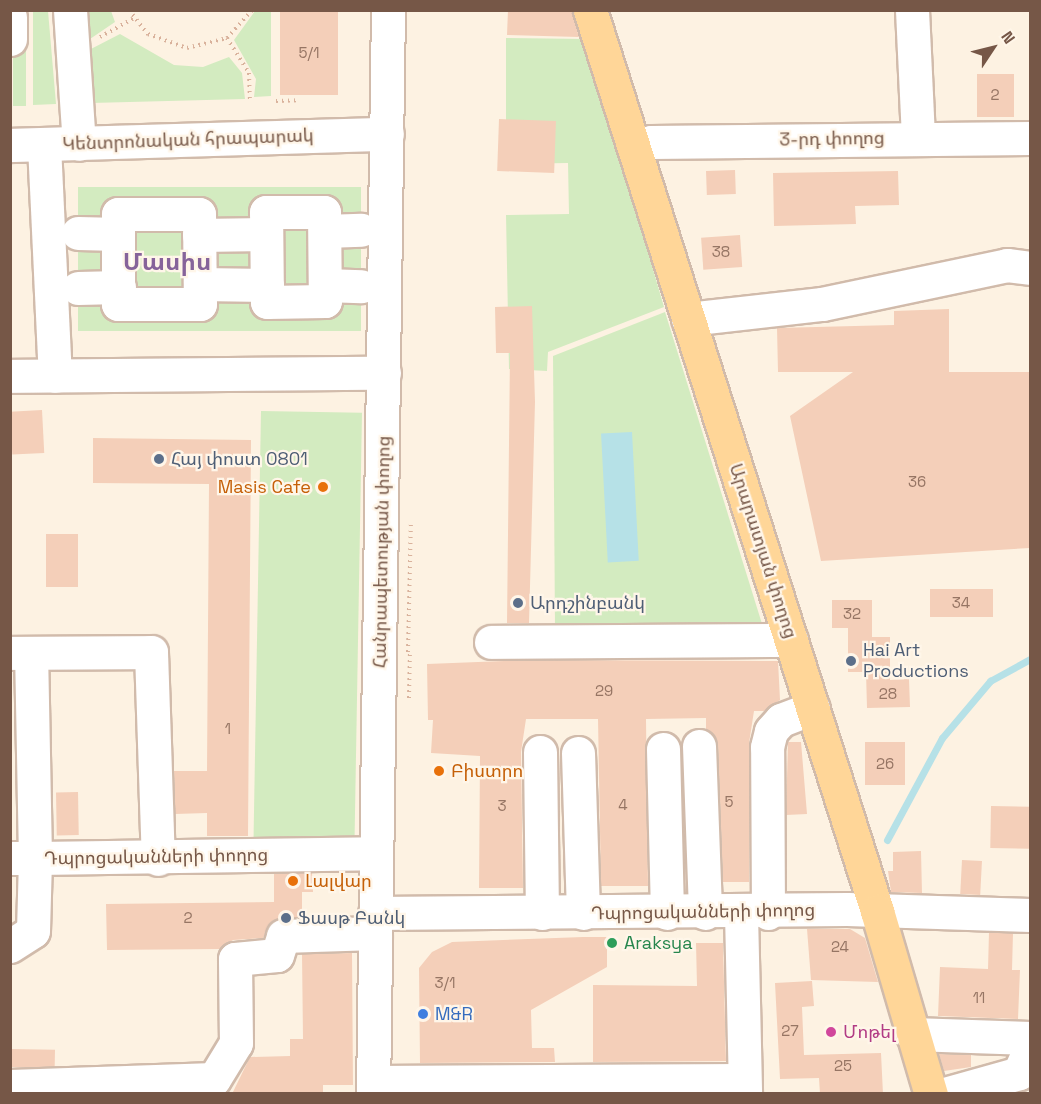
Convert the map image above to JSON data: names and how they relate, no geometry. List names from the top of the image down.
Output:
{
  "streets": {
    "main road": ["Արարատյան փողոց"],
    "street": [
      "3-րդ փողոց",
      "Կենտրոնական հրապարակ",
      "Հանրապետության փողոց",
      "Դպրոցականների փողոց"
    ]
  },
  "crossings": [
    ["3-րդ փողոց", "Արարատյան փողոց"],
    ["Կենտրոնական հրապարակ", "Հանրապետության փողոց"],
    ["Արարատյան փողոց", "Դպրոցականների փողոց"],
    ["Հանրապետության փողոց", "Դպրոցականների փողոց"]
  ],
  "districts": ["Մասիս"],
  "places": [
    "Հայ փոստ 0801",
    "Masis Cafe",
    "Արդշինբանկ",
    "Hai Art Productions",
    "Բիստրո",
    "Լալվար",
    "Ֆասթ Բանկ",
    "Araksya",
    "M&R",
    "Մոթել"
  ],
  "house_numbers": [
    "5/1",
    "2",
    "38",
    "36",
    "34",
    "32",
    "29",
    "28",
    "1",
    "26",
    "5",
    "4",
    "3",
    "2",
    "24",
    "3/1",
    "11",
    "27",
    "25"
  ],
  "north": "top right"
}
